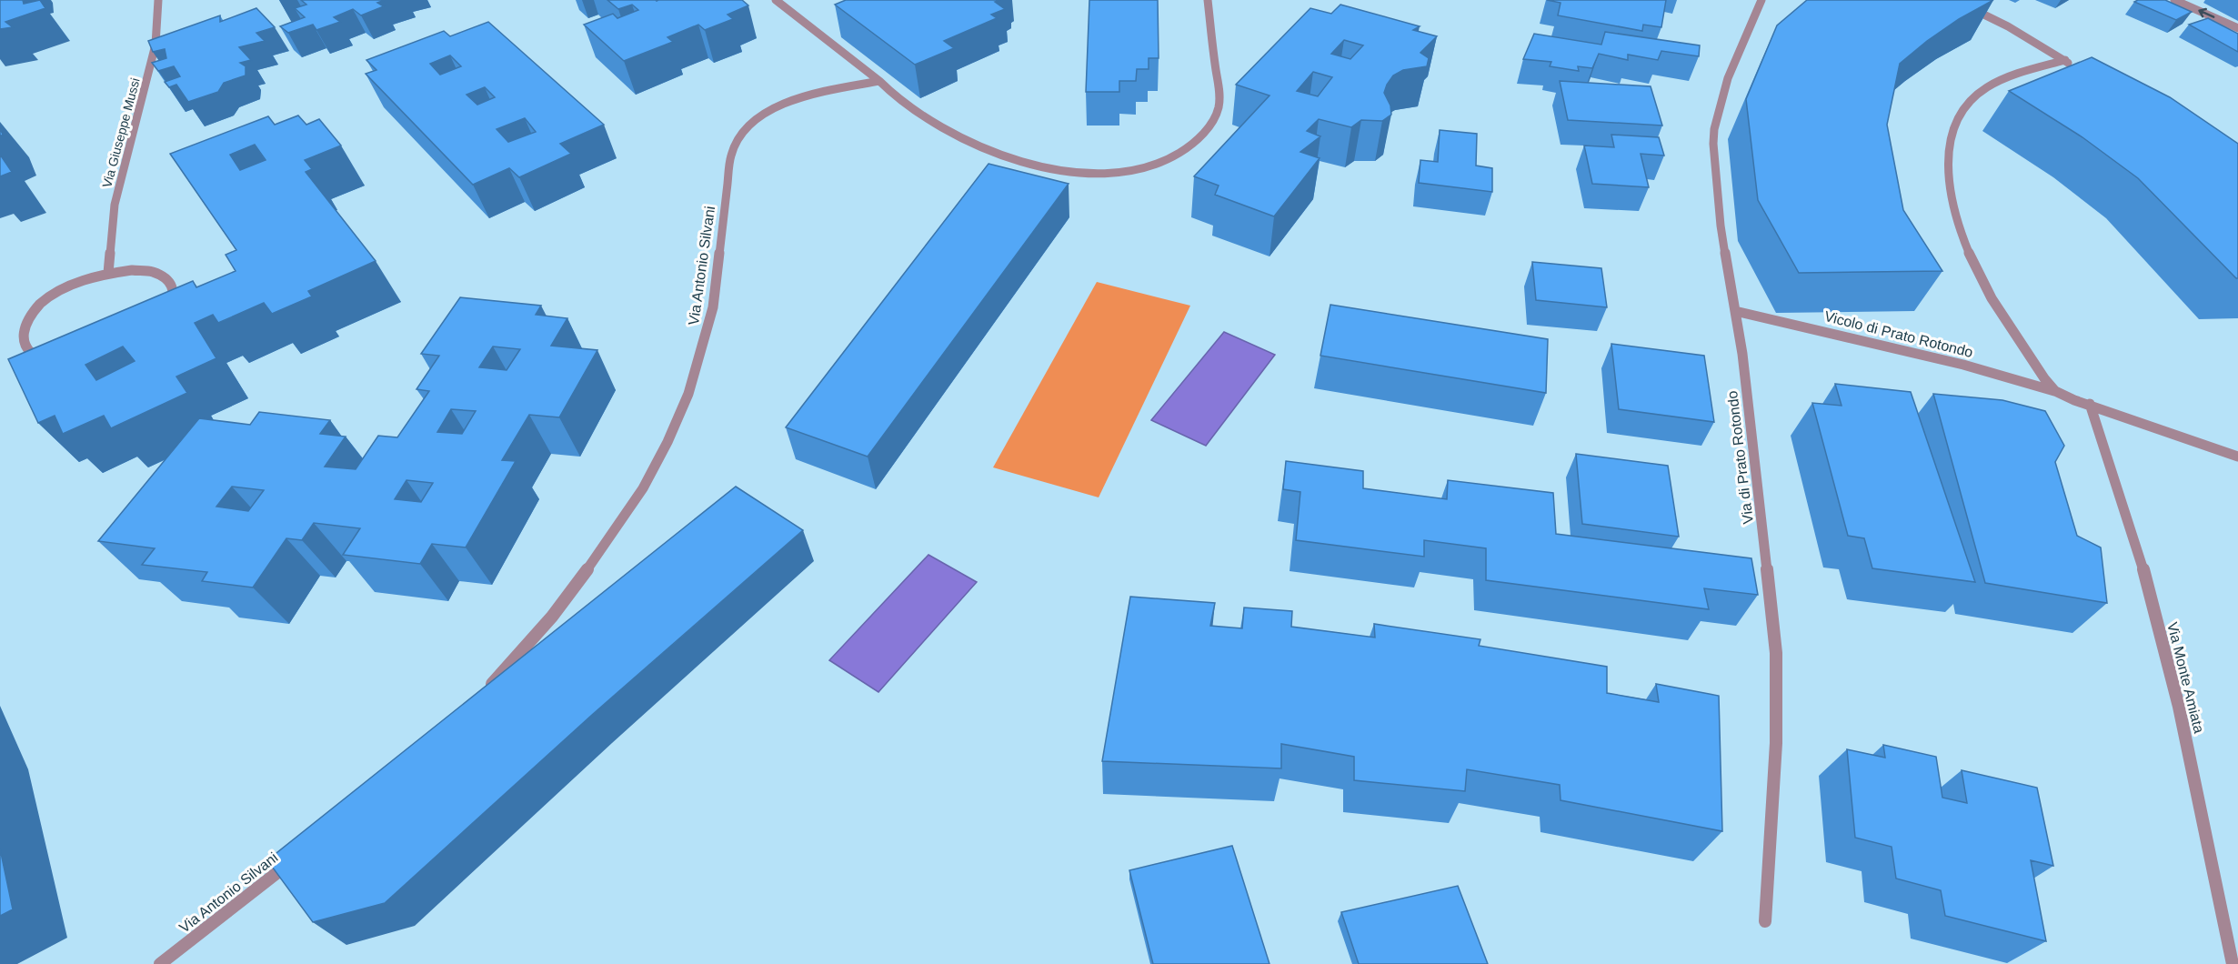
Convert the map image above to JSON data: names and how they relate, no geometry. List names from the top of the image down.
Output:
{
  "streets": {
    "street": [
      "Via Giuseppe Mussi",
      "Via Antonio Silvani",
      "Vicolo di Prato Rotondo",
      "Via di Prato Rotondo",
      "Via Monte Amiata"
    ]
  },
  "crossings": [
    ["Vicolo di Prato Rotondo", "Via di Prato Rotondo"]
  ]
}
